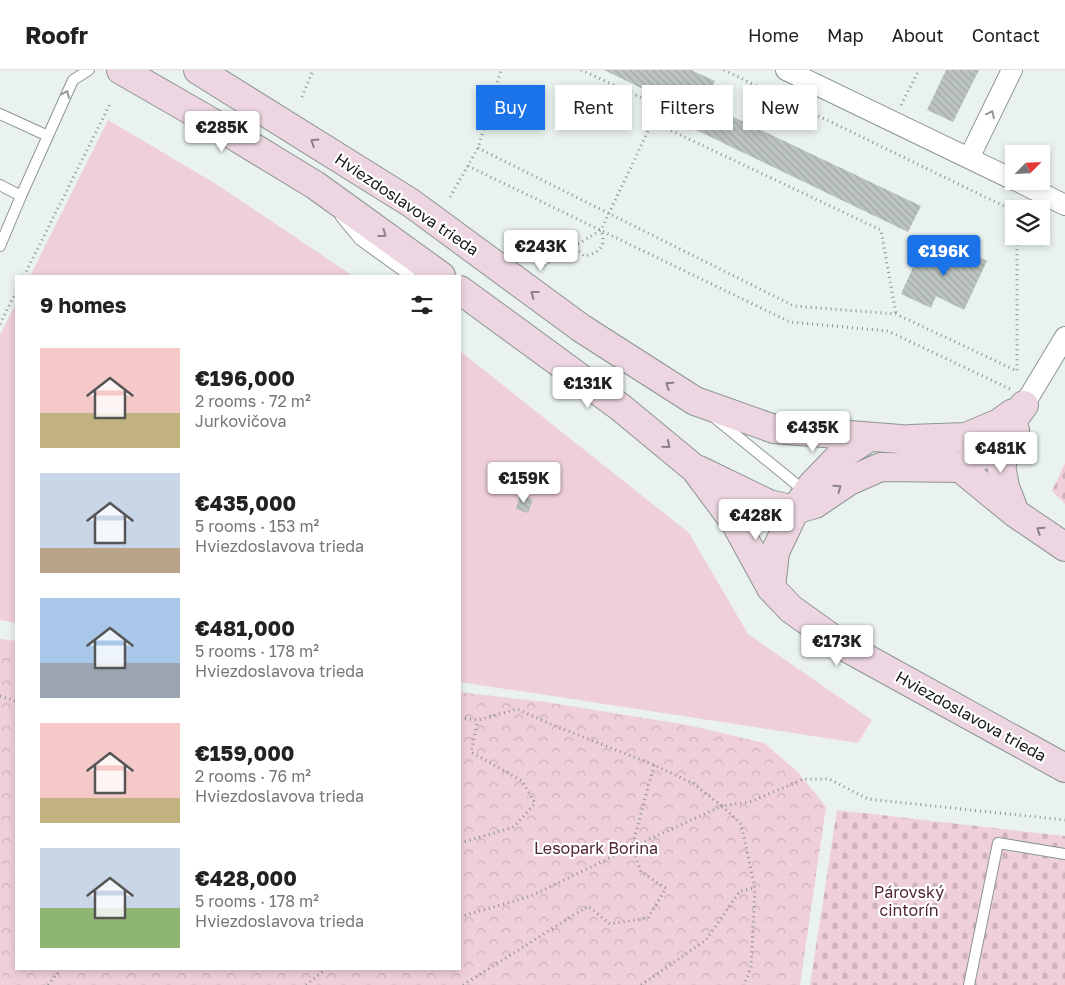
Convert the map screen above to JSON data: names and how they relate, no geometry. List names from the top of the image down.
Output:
{
  "streets": {
    "street": ["Hviezdoslavova trieda"]
  },
  "parks": ["Lesopark Borina", "Párovský cintorín"],
  "north": "top right",
  "page": {
    "header": "Roofr",
    "nav": [
      "Home",
      "Map",
      "About",
      "Contact"
    ],
    "chip": [
      "Buy",
      "Rent",
      "Filters",
      "New"
    ],
    "price": [
      "€285K",
      "€243K",
      "€196K",
      "€131K",
      "€435K",
      "€481K",
      "€159K",
      "€428K",
      "€173K"
    ],
    "heading": "9 homes",
    "list": [
      {
        "name": "€196,000",
        "note": "2 rooms · 72 m² · Jurkovičova"
      },
      {
        "name": "€435,000",
        "note": "5 rooms · 153 m² · Hviezdoslavova trieda"
      },
      {
        "name": "€481,000",
        "note": "5 rooms · 178 m² · Hviezdoslavova trieda"
      },
      {
        "name": "€159,000",
        "note": "2 rooms · 76 m² · Hviezdoslavova trieda"
      },
      {
        "name": "€428,000",
        "note": "5 rooms · 178 m² · Hviezdoslavova trieda"
      }
    ]
  }
}
